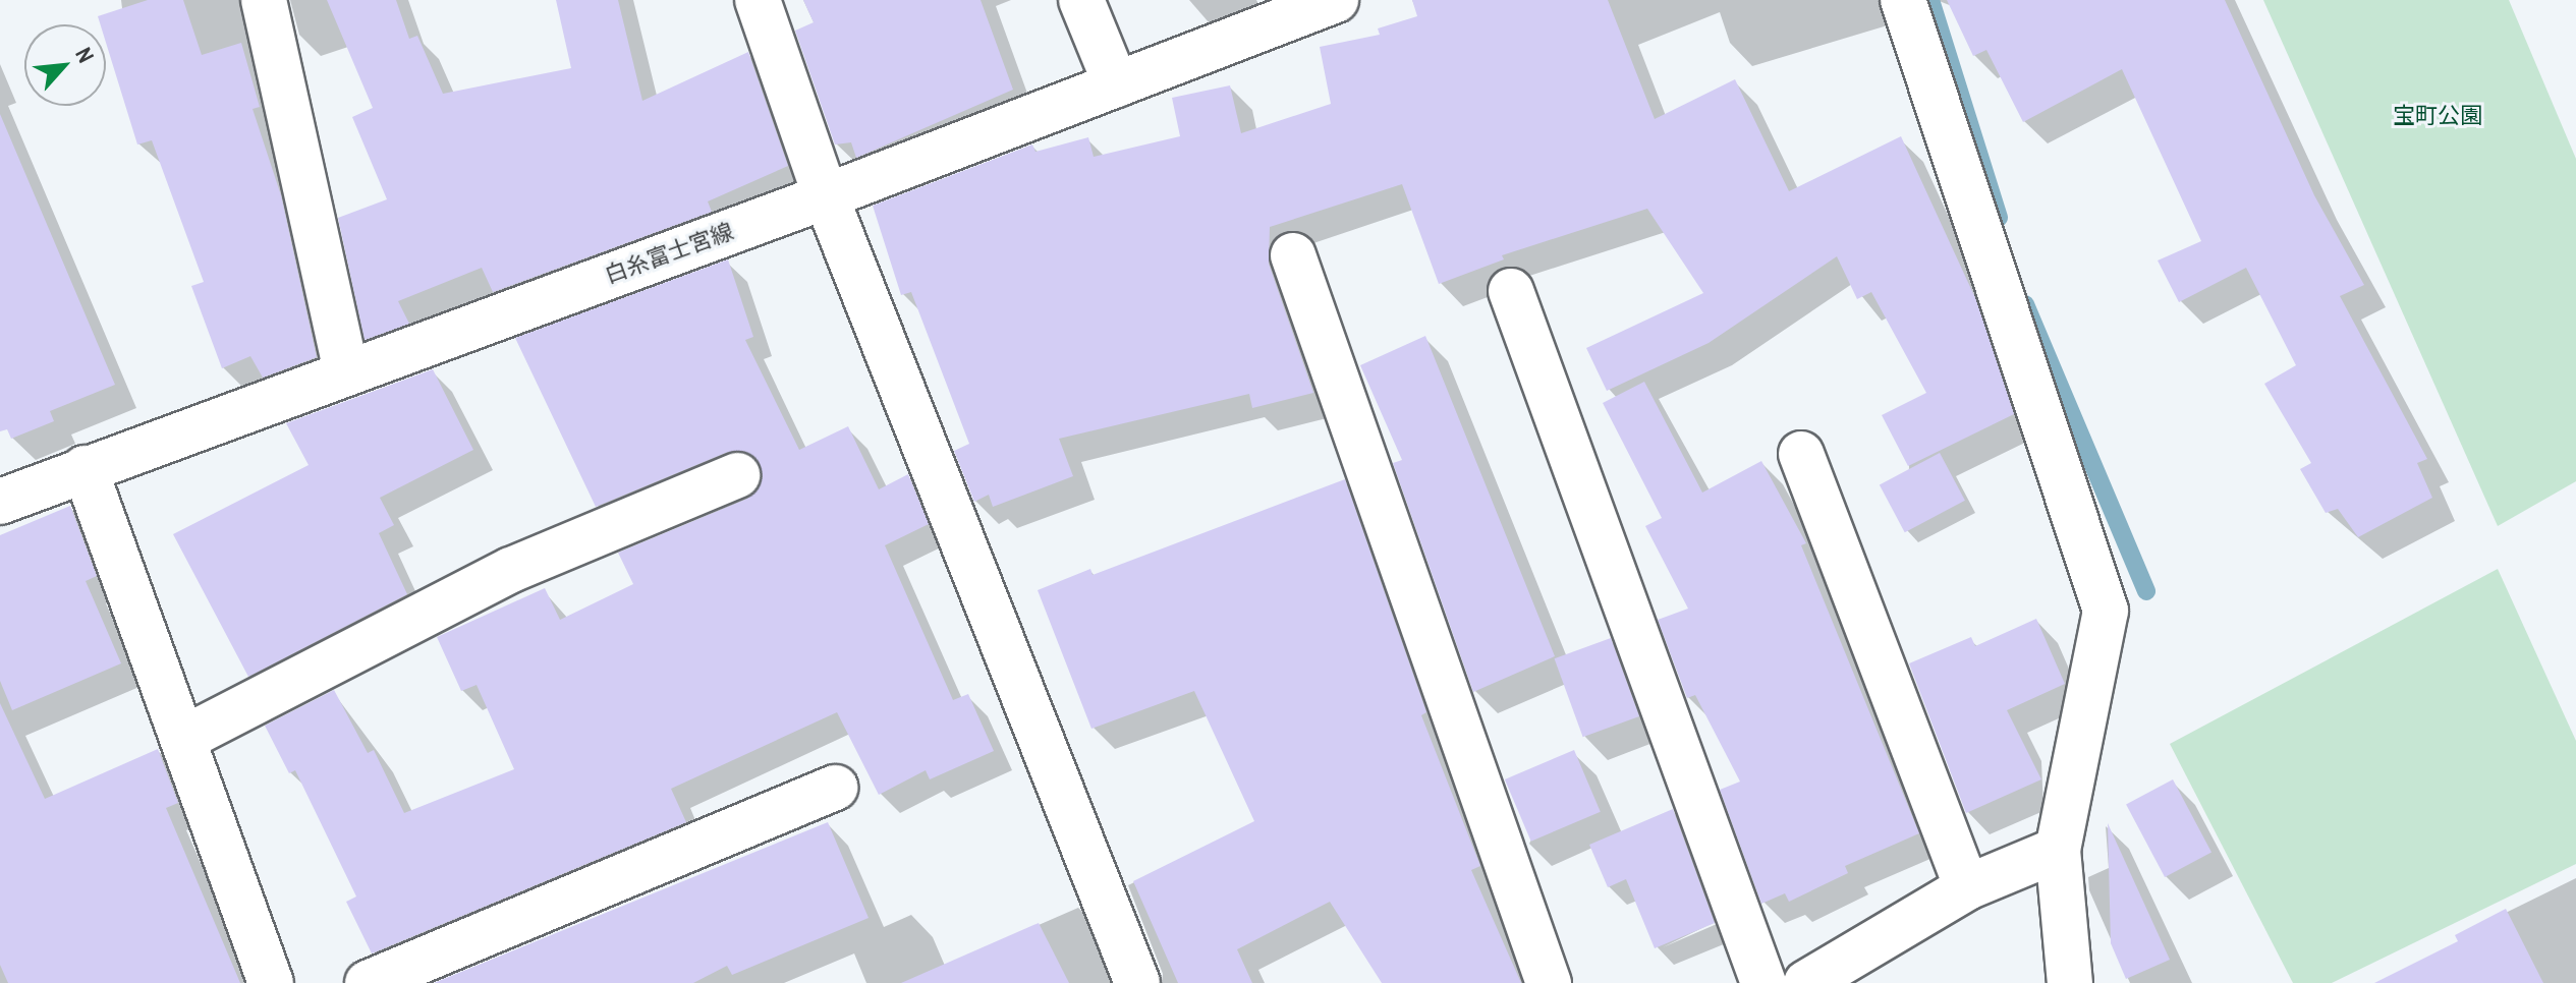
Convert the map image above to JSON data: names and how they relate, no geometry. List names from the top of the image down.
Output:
{
  "streets": {
    "street": ["白糸富士宮線"]
  },
  "parks": ["宝町公園"],
  "north": "top right"
}
